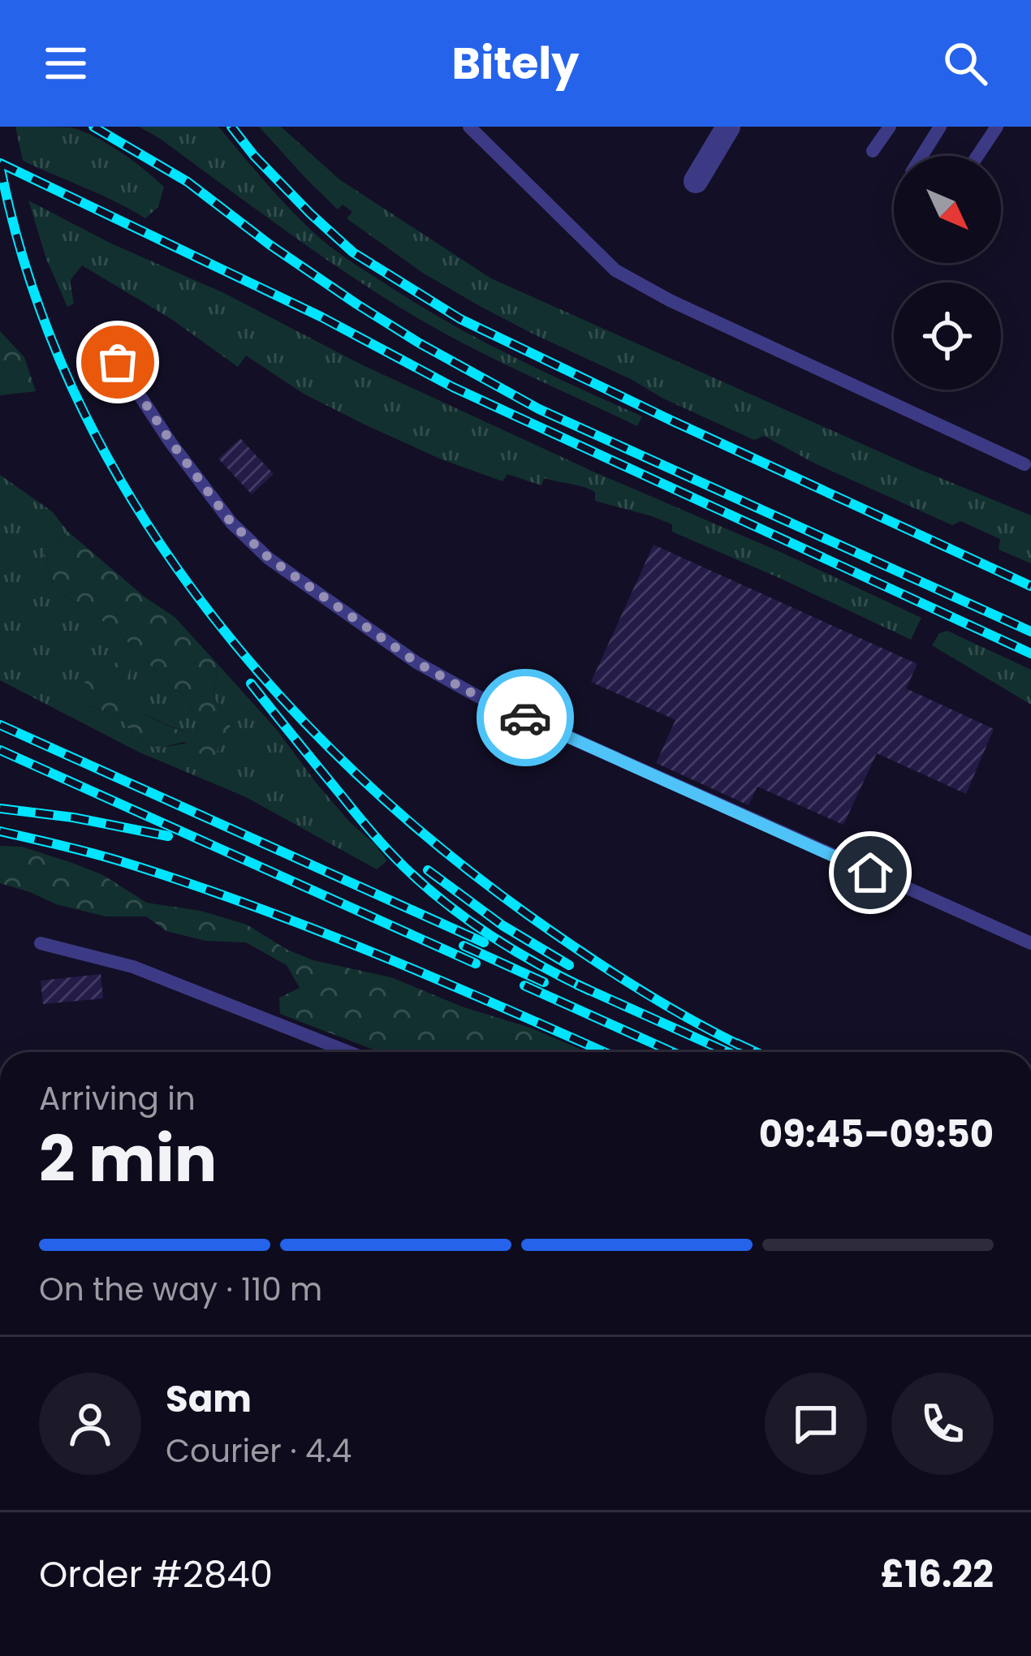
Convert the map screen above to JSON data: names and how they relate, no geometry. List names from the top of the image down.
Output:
{
  "north": "bottom right",
  "page": {
    "header": "Bitely",
    "heading": ["2 min", "Arriving in", "09:45–09:50"],
    "panel": [
      "Sam",
      "Courier · 4.4",
      "Order #2840",
      "£16.22"
    ],
    "bar": "On the way · 110 m"
  }
}
